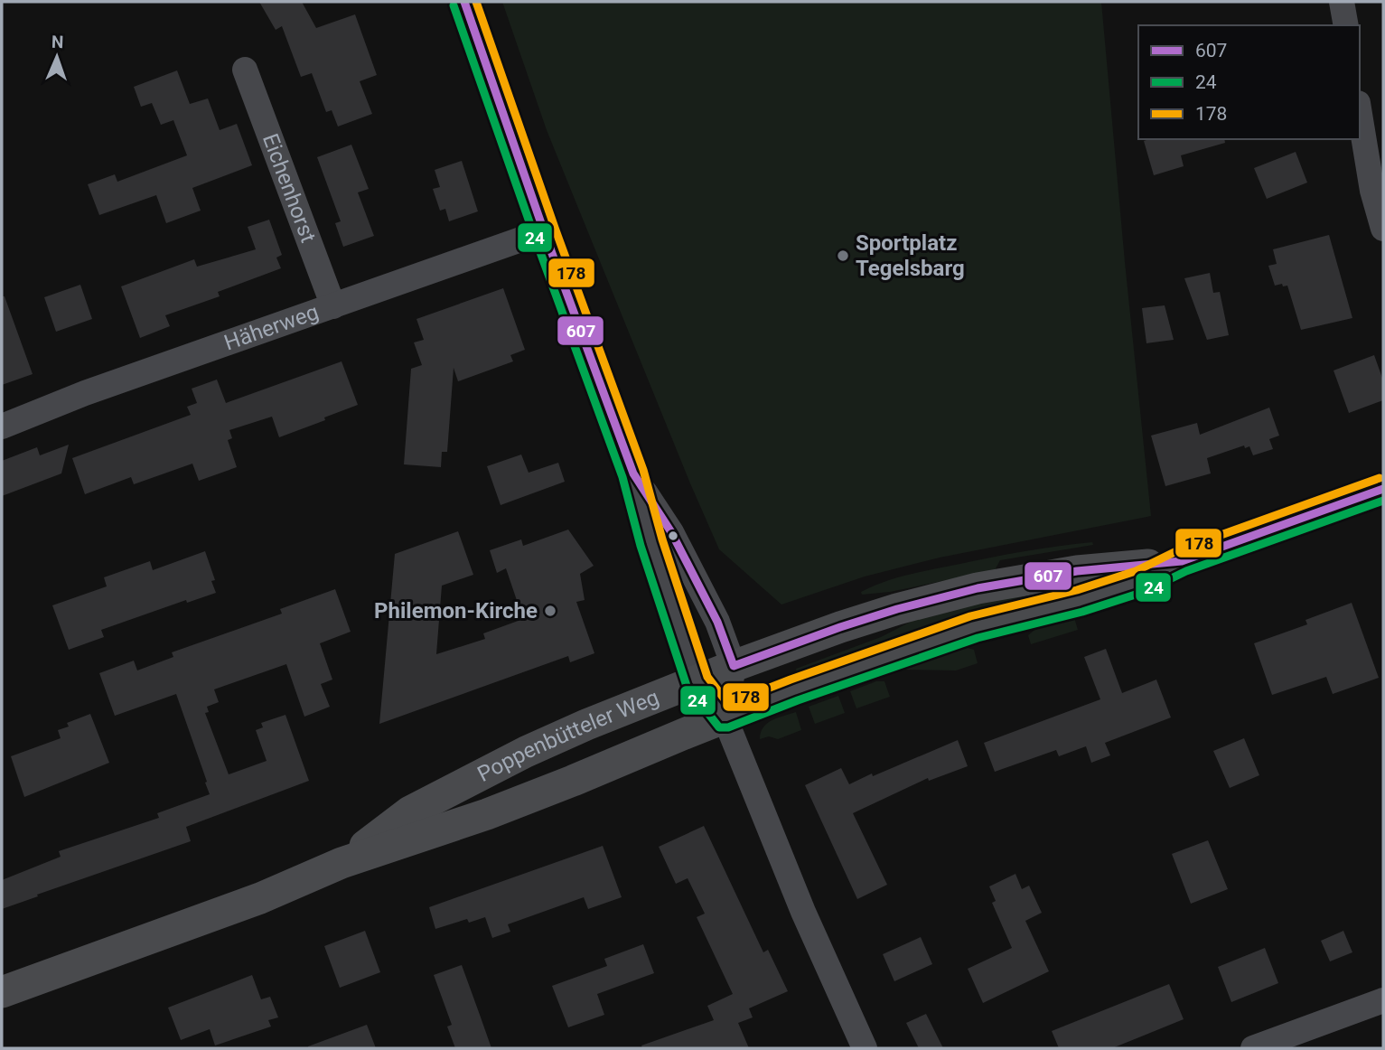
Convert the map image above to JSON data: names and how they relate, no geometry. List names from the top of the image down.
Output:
{
  "streets": {
    "main road": ["Poppenbütteler Weg"],
    "street": ["Eichenhorst", "Häherweg"]
  },
  "crossings": [
    ["Eichenhorst", "Häherweg"]
  ],
  "places": ["Sportplatz Tegelsbarg", "Philemon-Kirche"],
  "lines": ["transit line 607", "transit line 178", "transit line 24"],
  "legend": ["607", "24", "178"],
  "north": "top"
}
